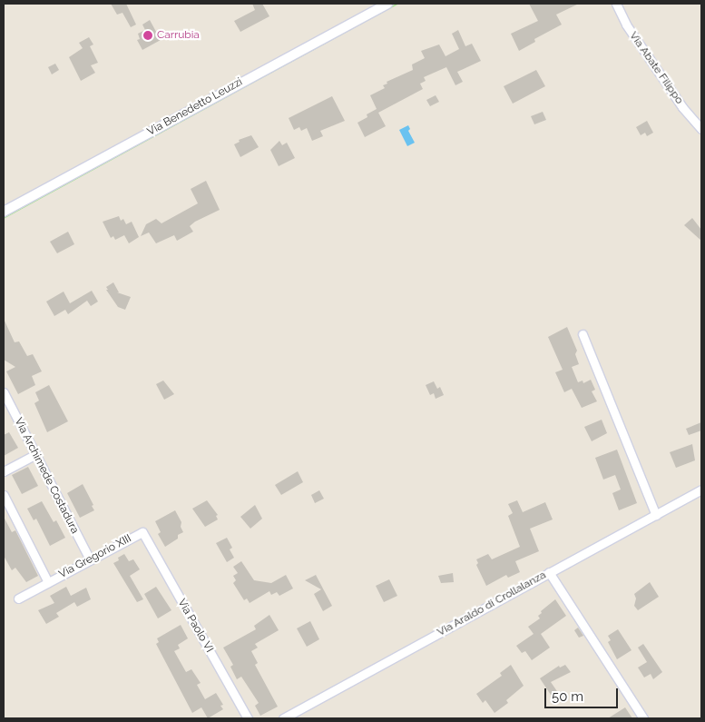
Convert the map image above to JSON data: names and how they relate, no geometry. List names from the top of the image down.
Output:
{
  "streets": {
    "street": [
      "Via Abate Filippo",
      "Via Benedetto Leuzzi",
      "Via Archimede Costadura",
      "Via Gregorio XIII",
      "Via Araldo di Crollalanza",
      "Via Paolo VI"
    ]
  },
  "crossings": [
    ["Via Archimede Costadura", "Via Gregorio XIII"],
    ["Via Gregorio XIII", "Via Paolo VI"]
  ],
  "places": ["Carrubia"],
  "scale_bar": "50 m"
}
